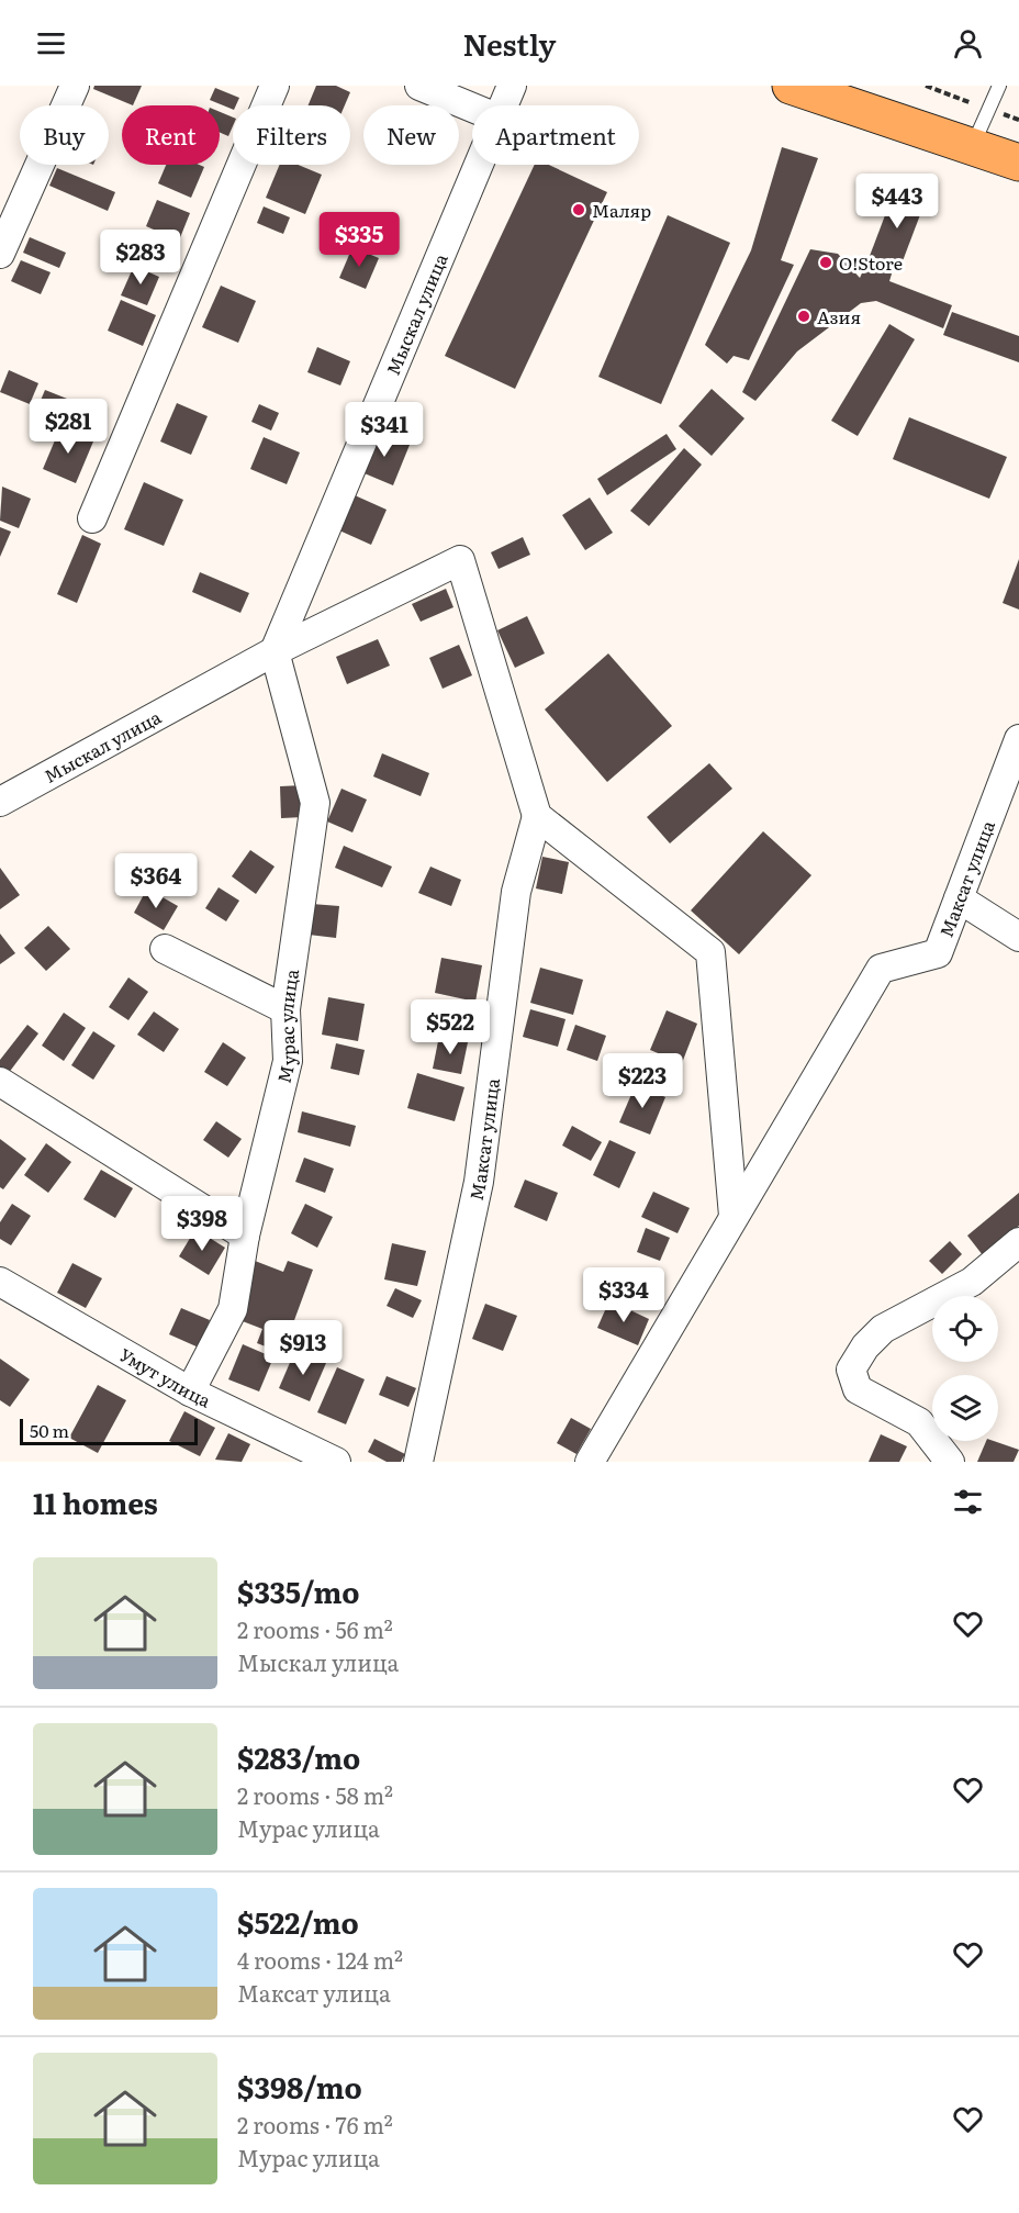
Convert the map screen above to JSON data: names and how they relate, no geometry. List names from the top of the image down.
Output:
{
  "streets": {
    "street": [
      "Мыскал улица",
      "Максат улица",
      "Мурас улица",
      "Умут улица"
    ]
  },
  "crossings": [
    ["Мыскал улица", "Максат улица"],
    ["Мыскал улица", "Мурас улица"],
    ["Мурас улица", "Умут улица"]
  ],
  "places": ["Маляр", "O!Store", "Азия"],
  "scale_bar": "50 m",
  "page": {
    "header": "Nestly",
    "chip": [
      "Buy",
      "Rent",
      "Filters",
      "New",
      "Apartment"
    ],
    "price": [
      "$443",
      "$335",
      "$283",
      "$281",
      "$341",
      "$364",
      "$522",
      "$223",
      "$398",
      "$334",
      "$913"
    ],
    "scale": "50 m",
    "heading": "11 homes",
    "list": [
      {
        "name": "$335/mo",
        "note": "2 rooms · 56 m² · Мыскал улица"
      },
      {
        "name": "$283/mo",
        "note": "2 rooms · 58 m² · Мурас улица"
      },
      {
        "name": "$522/mo",
        "note": "4 rooms · 124 m² · Максат улица"
      },
      {
        "name": "$398/mo",
        "note": "2 rooms · 76 m² · Мурас улица"
      }
    ]
  }
}
